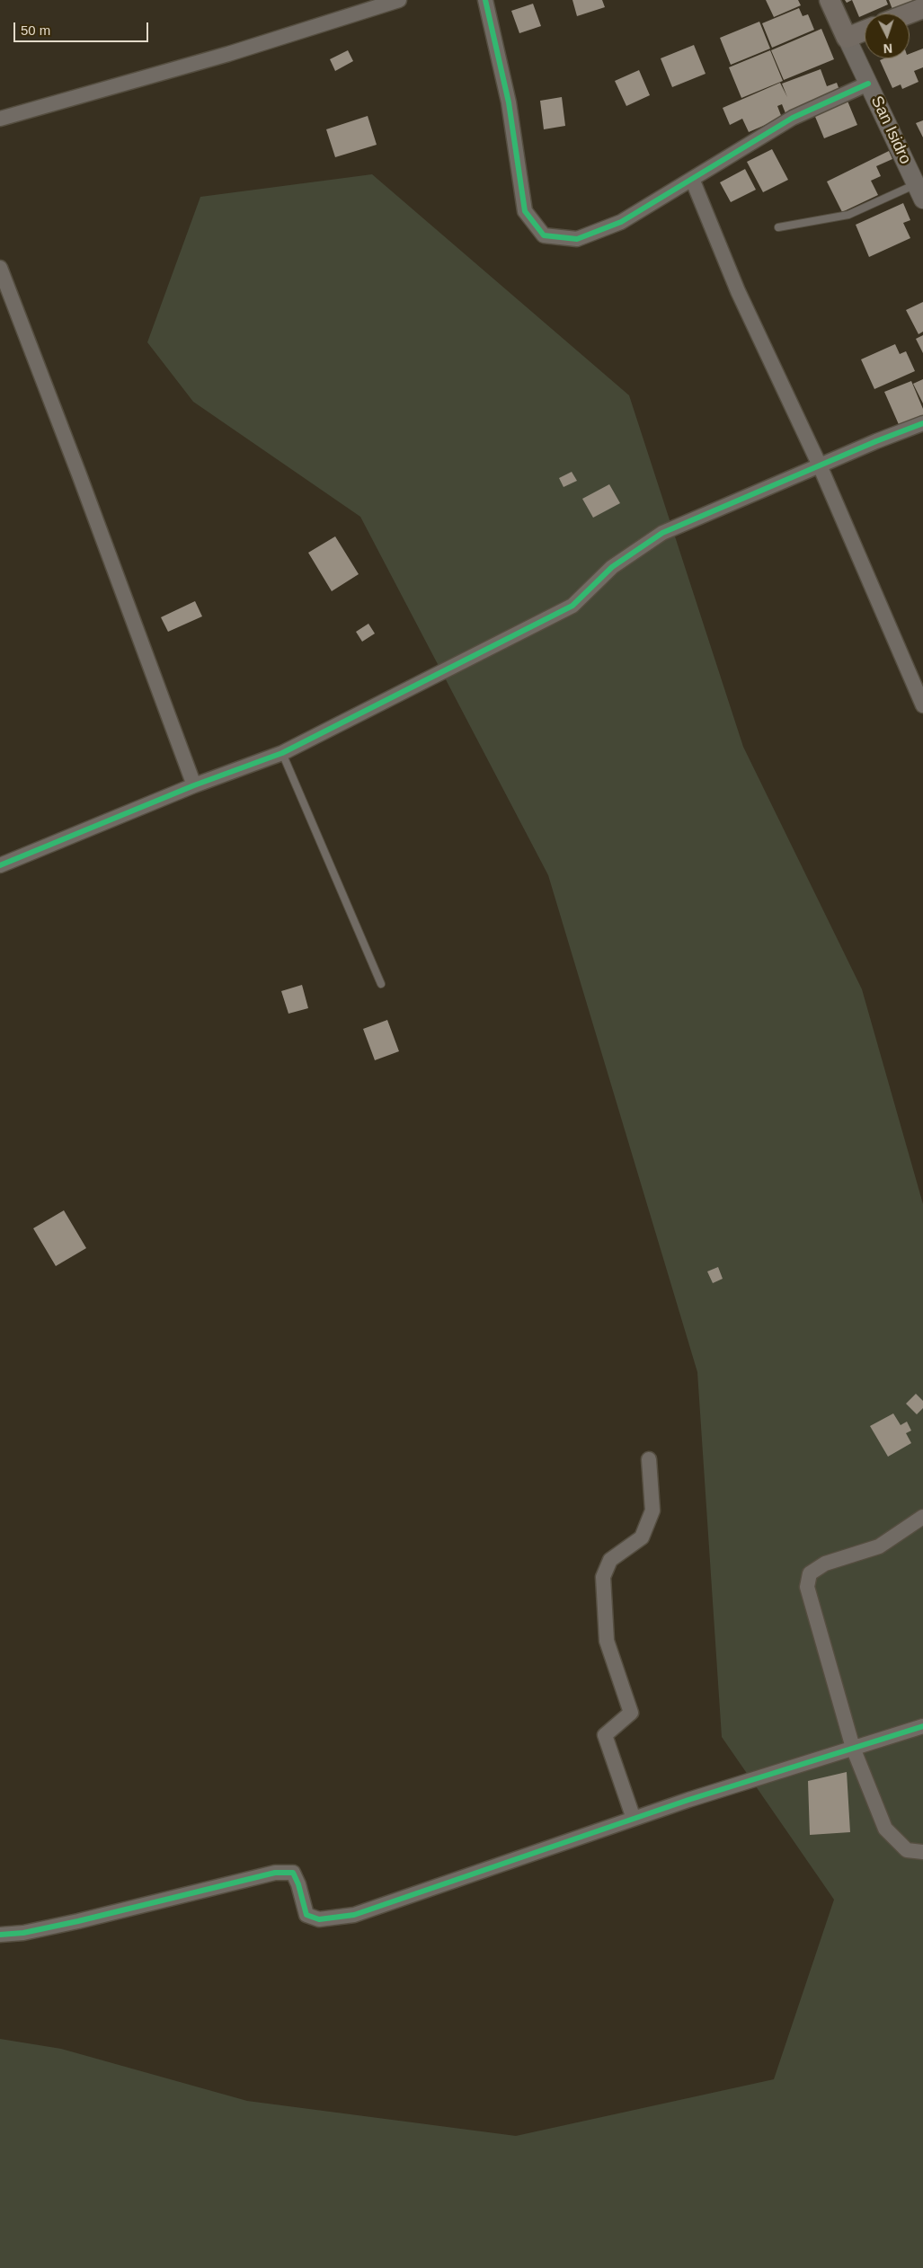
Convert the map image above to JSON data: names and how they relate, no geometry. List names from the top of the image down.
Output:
{
  "streets": {
    "street": ["San Isidro"]
  },
  "scale_bar": "50 m",
  "north": "bottom"
}
